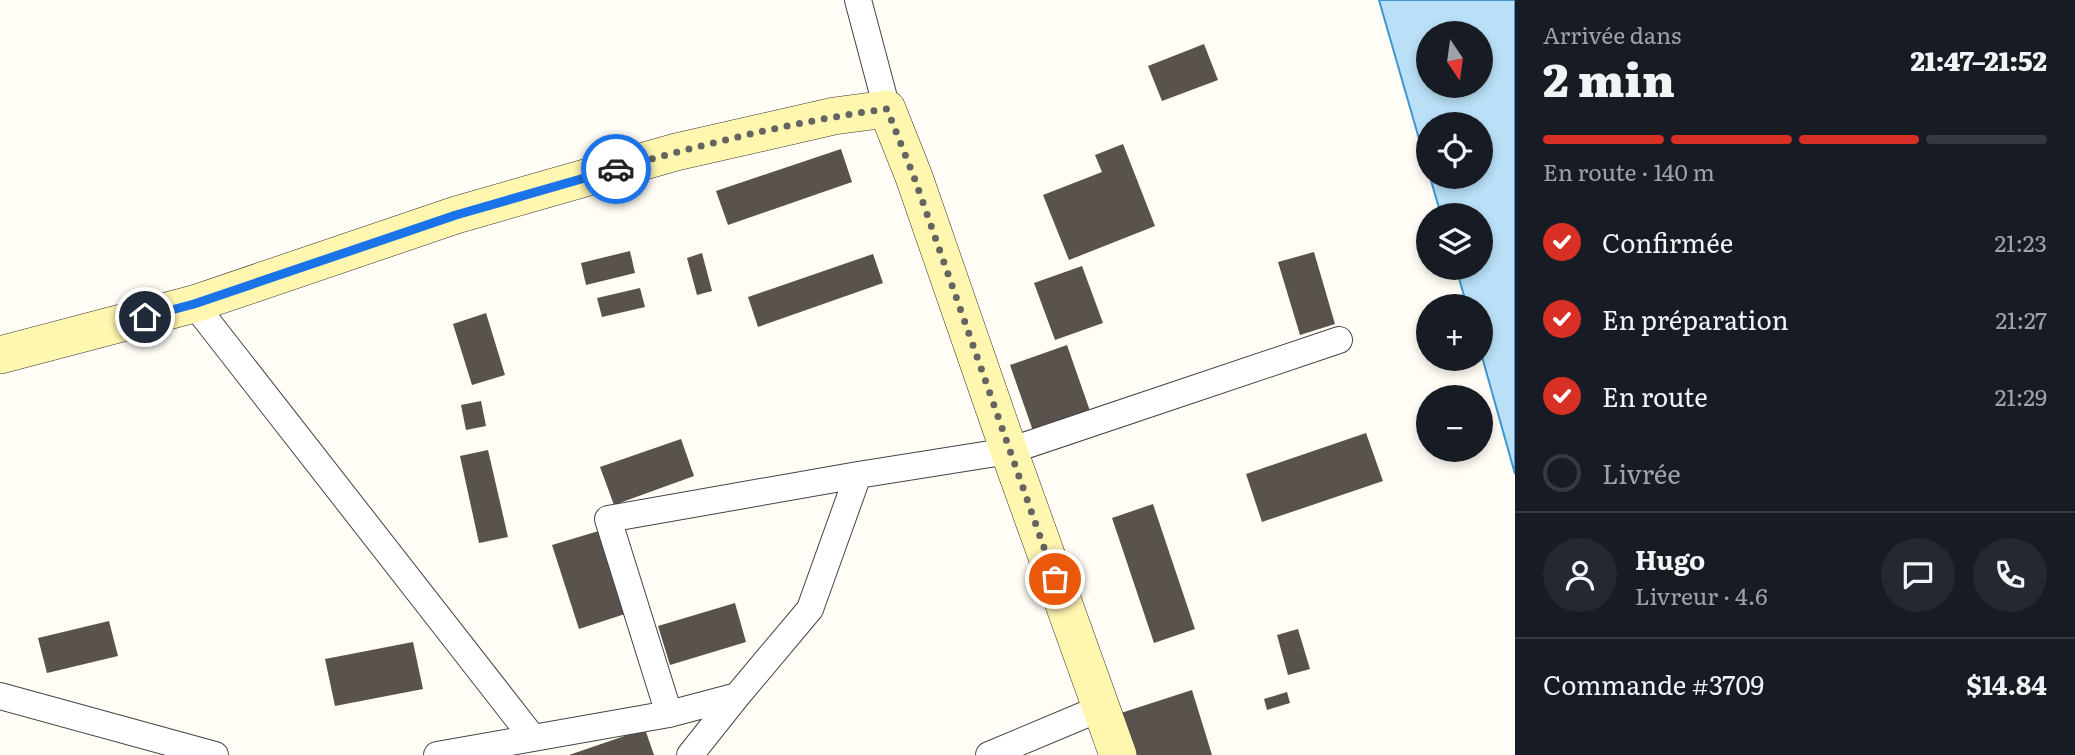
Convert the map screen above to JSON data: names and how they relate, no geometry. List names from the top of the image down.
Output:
{
  "north": "bottom",
  "page": {
    "heading": ["2 min", "Arrivée dans", "21:47–21:52"],
    "panel": [
      "Hugo",
      "Livreur · 4.6",
      "Commande #3709",
      "$14.84"
    ],
    "map_buttons": ["+", "−"],
    "bar": "En route · 140 m",
    "list": [
      ["Confirmée", "21:23"],
      ["En préparation", "21:27"],
      ["En route", "21:29"],
      "Livrée"
    ]
  }
}
